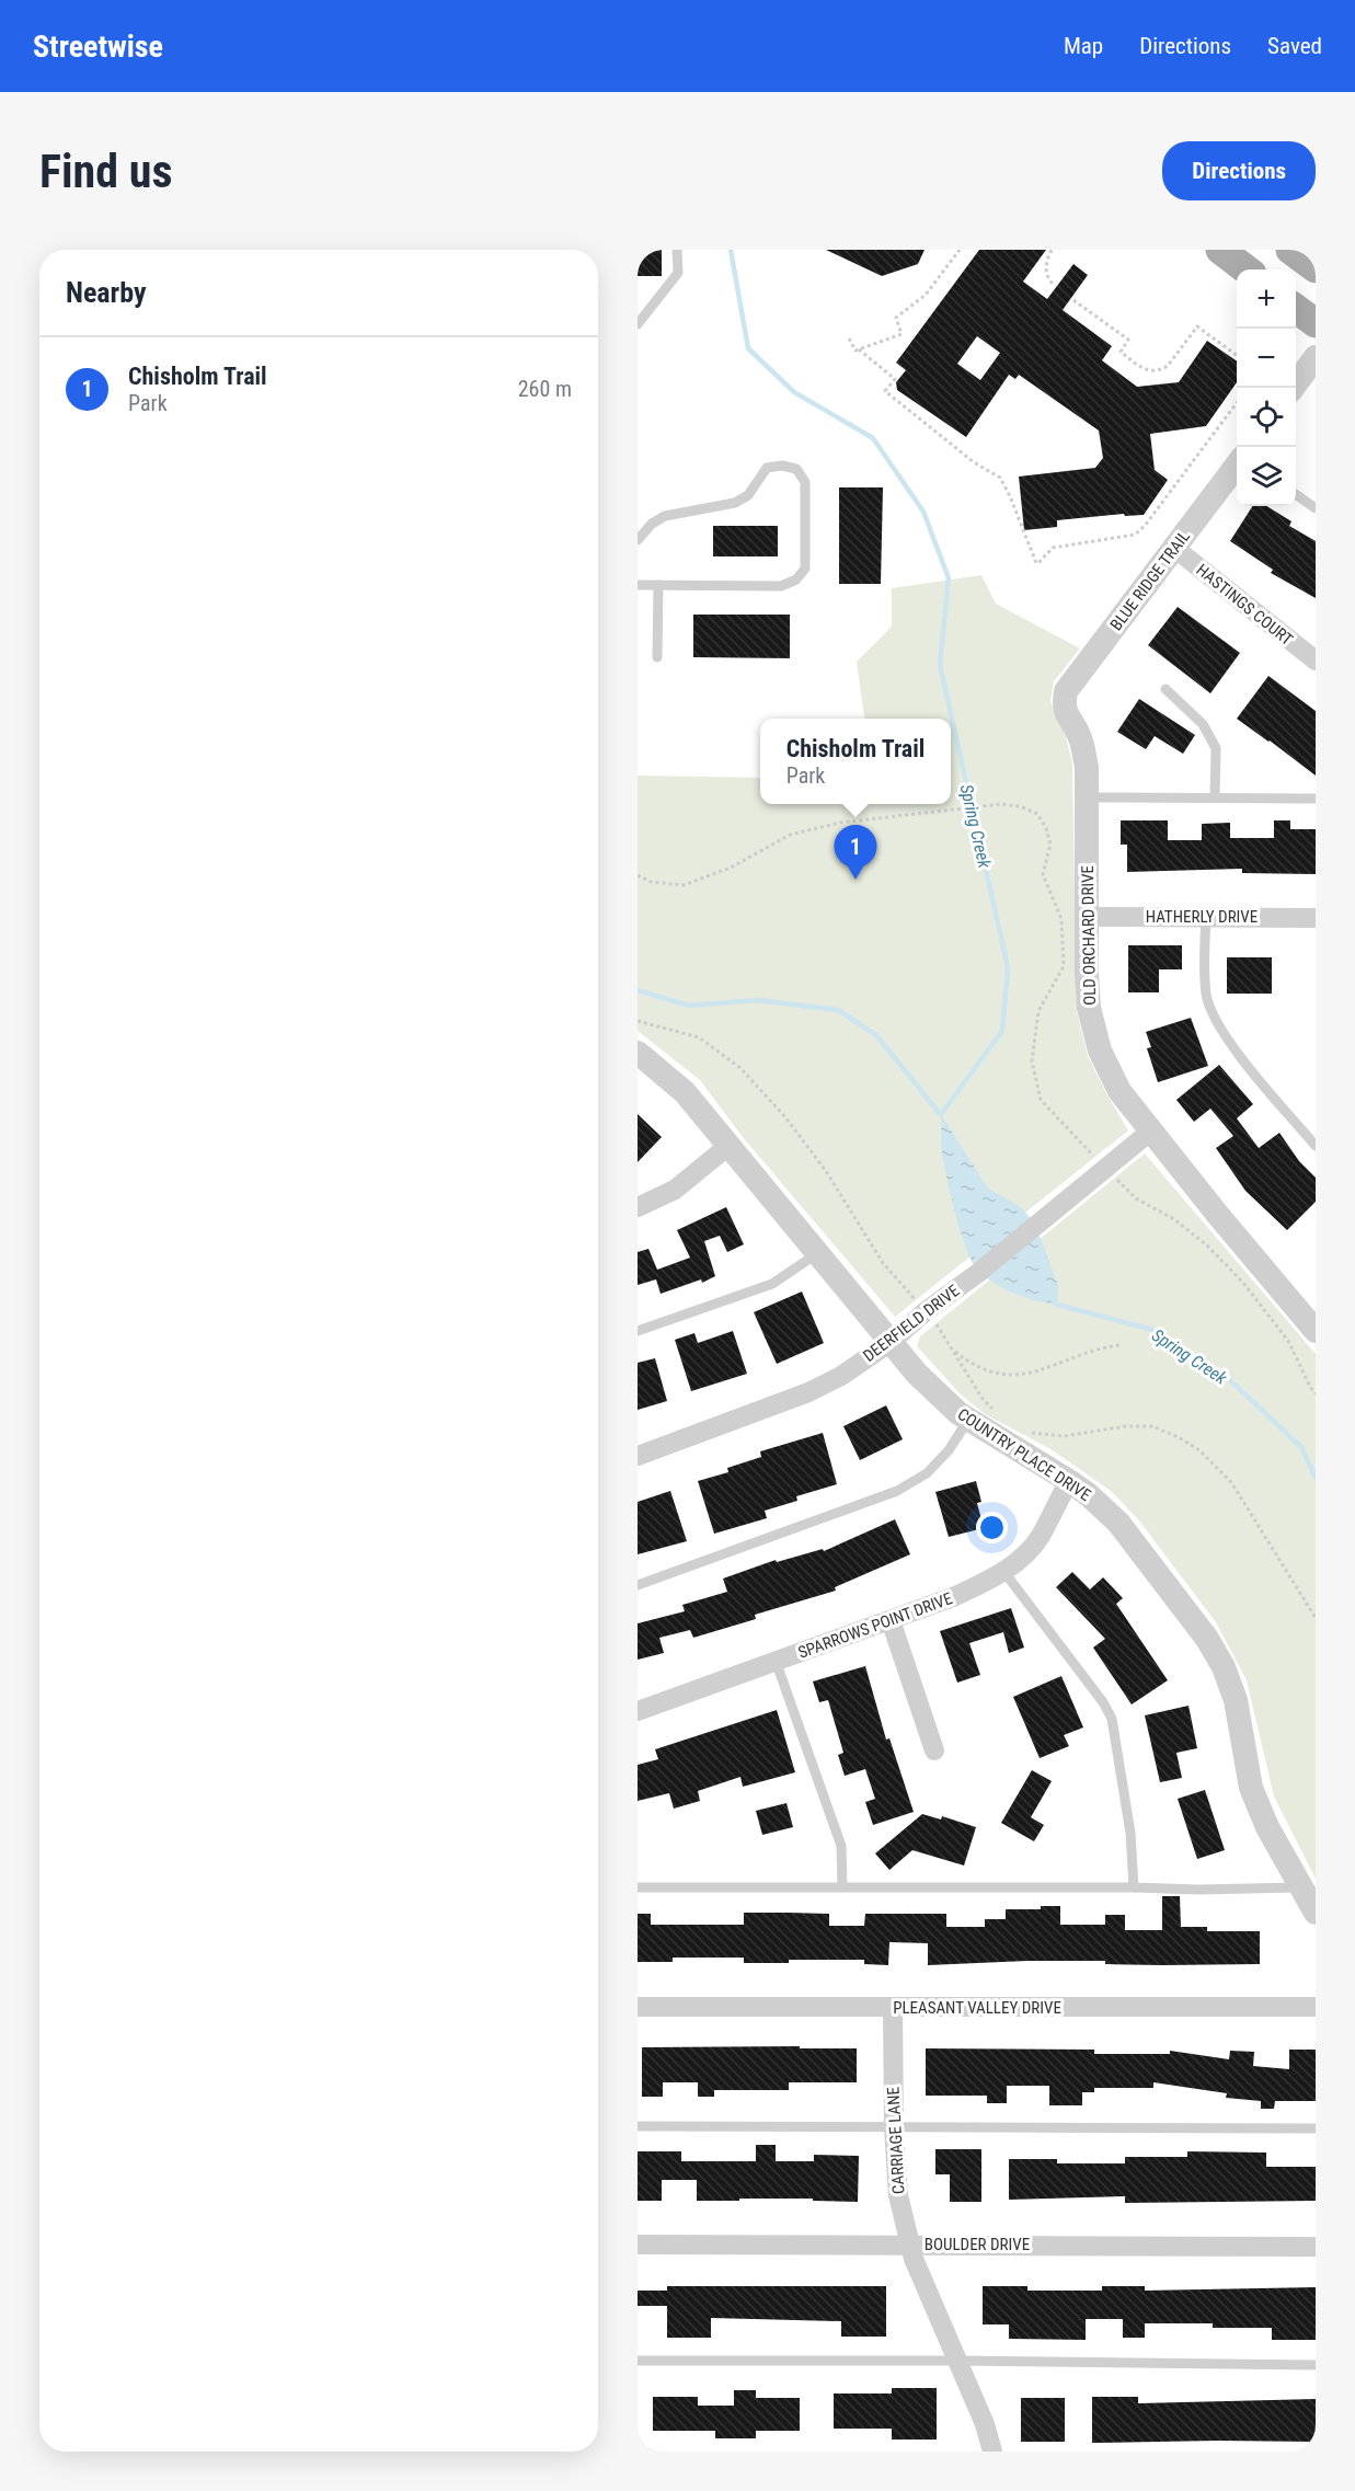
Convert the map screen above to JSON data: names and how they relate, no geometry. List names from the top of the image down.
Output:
{
  "streets": {
    "street": [
      "BLUE RIDGE TRAIL",
      "HASTINGS COURT",
      "HATHERLY DRIVE",
      "OLD ORCHARD DRIVE",
      "DEERFIELD DRIVE",
      "COUNTRY PLACE DRIVE",
      "SPARROWS POINT DRIVE",
      "PLEASANT VALLEY DRIVE",
      "CARRIAGE LANE",
      "BOULDER DRIVE"
    ]
  },
  "crossings": [
    ["BLUE RIDGE TRAIL", "HASTINGS COURT"],
    ["BLUE RIDGE TRAIL", "OLD ORCHARD DRIVE"],
    ["HATHERLY DRIVE", "OLD ORCHARD DRIVE"],
    ["OLD ORCHARD DRIVE", "DEERFIELD DRIVE"],
    ["DEERFIELD DRIVE", "COUNTRY PLACE DRIVE"],
    ["COUNTRY PLACE DRIVE", "SPARROWS POINT DRIVE"],
    ["PLEASANT VALLEY DRIVE", "CARRIAGE LANE"],
    ["CARRIAGE LANE", "BOULDER DRIVE"]
  ],
  "water": ["Spring Creek"],
  "page": {
    "header": "Streetwise",
    "nav": ["Map", "Directions", "Saved"],
    "buttons": "Directions",
    "title": "Find us",
    "heading": "Nearby",
    "map_buttons": ["+", "−"],
    "list": [
      {
        "mark": "1",
        "name": "Chisholm Trail",
        "note": "Park",
        "value": "260 m"
      }
    ],
    "popup": ["Chisholm Trail", "Park"],
    "pins": "1"
  }
}
